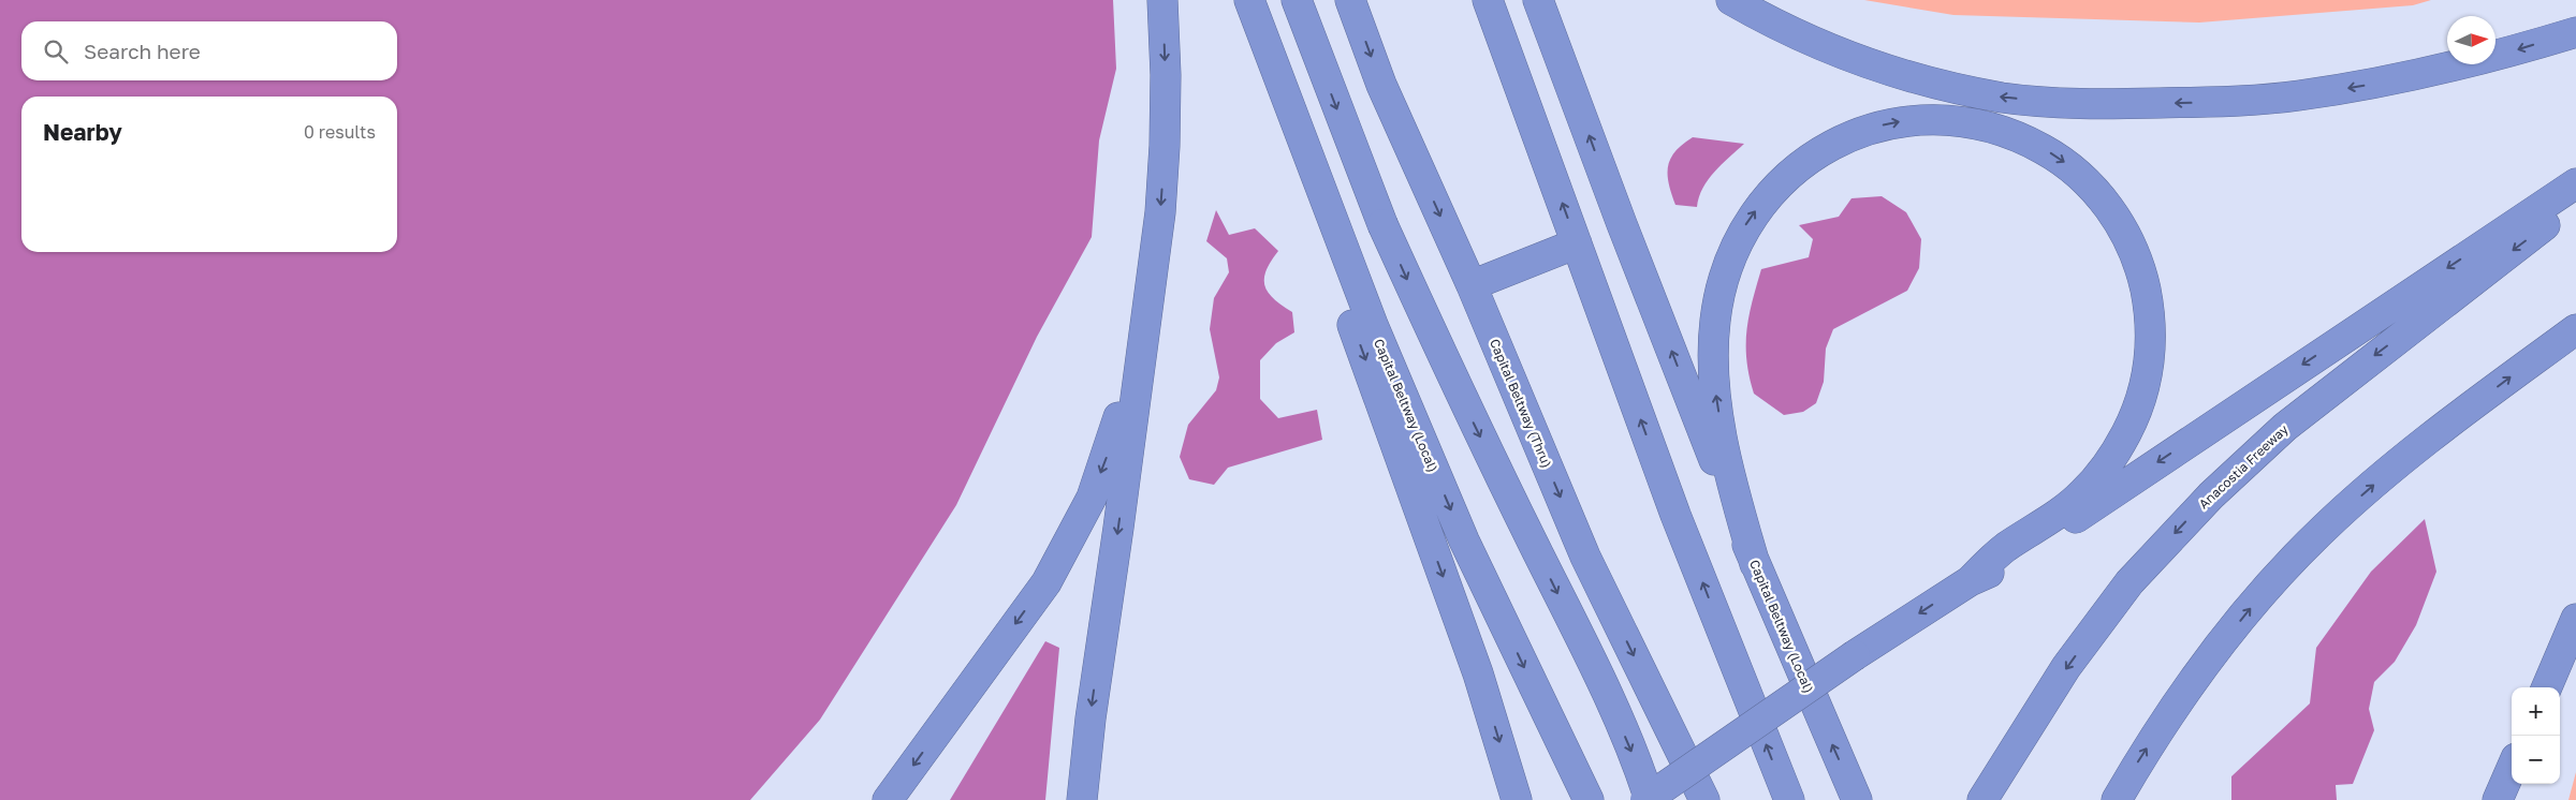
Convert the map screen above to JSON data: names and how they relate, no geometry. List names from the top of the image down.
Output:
{
  "streets": {
    "highway": ["Capital Beltway (Thru)", "Capital Beltway (Local)", "Anacostia Freeway"]
  },
  "north": "right",
  "page": {
    "search": "Search here",
    "heading": ["Nearby", "0 results"],
    "map_buttons": ["+", "−"]
  }
}
